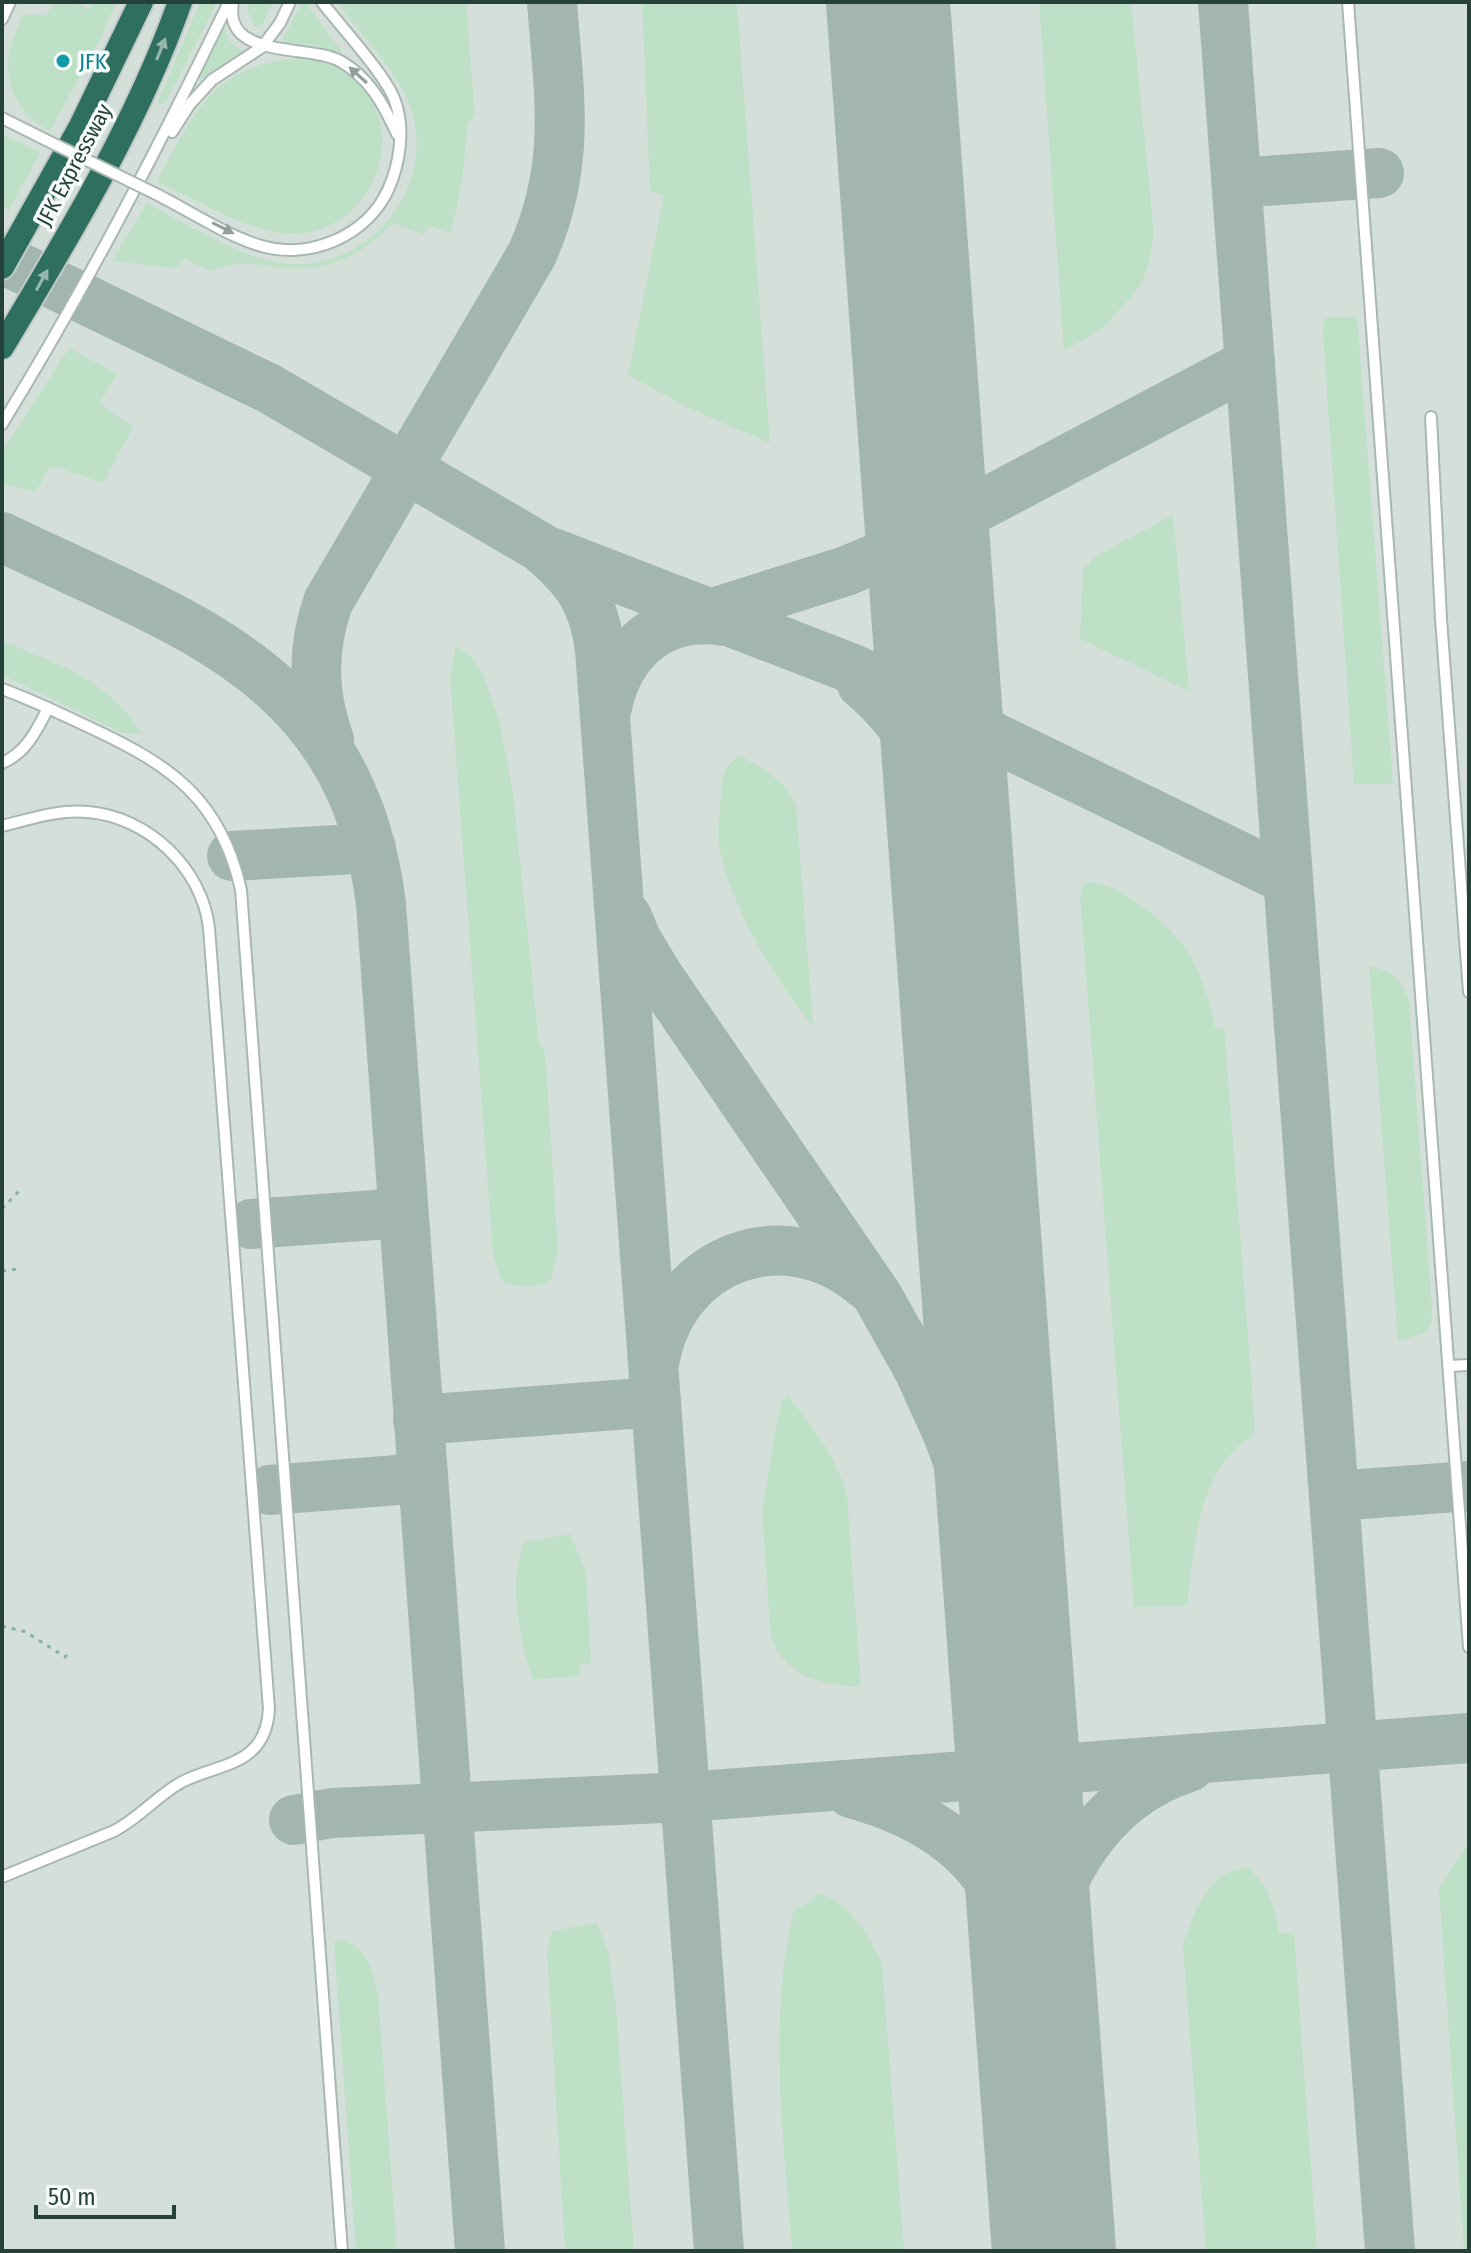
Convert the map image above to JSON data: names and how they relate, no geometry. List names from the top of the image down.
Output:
{
  "streets": {
    "highway": ["JFK Expressway"]
  },
  "places": ["JFK"],
  "scale_bar": "50 m"
}
